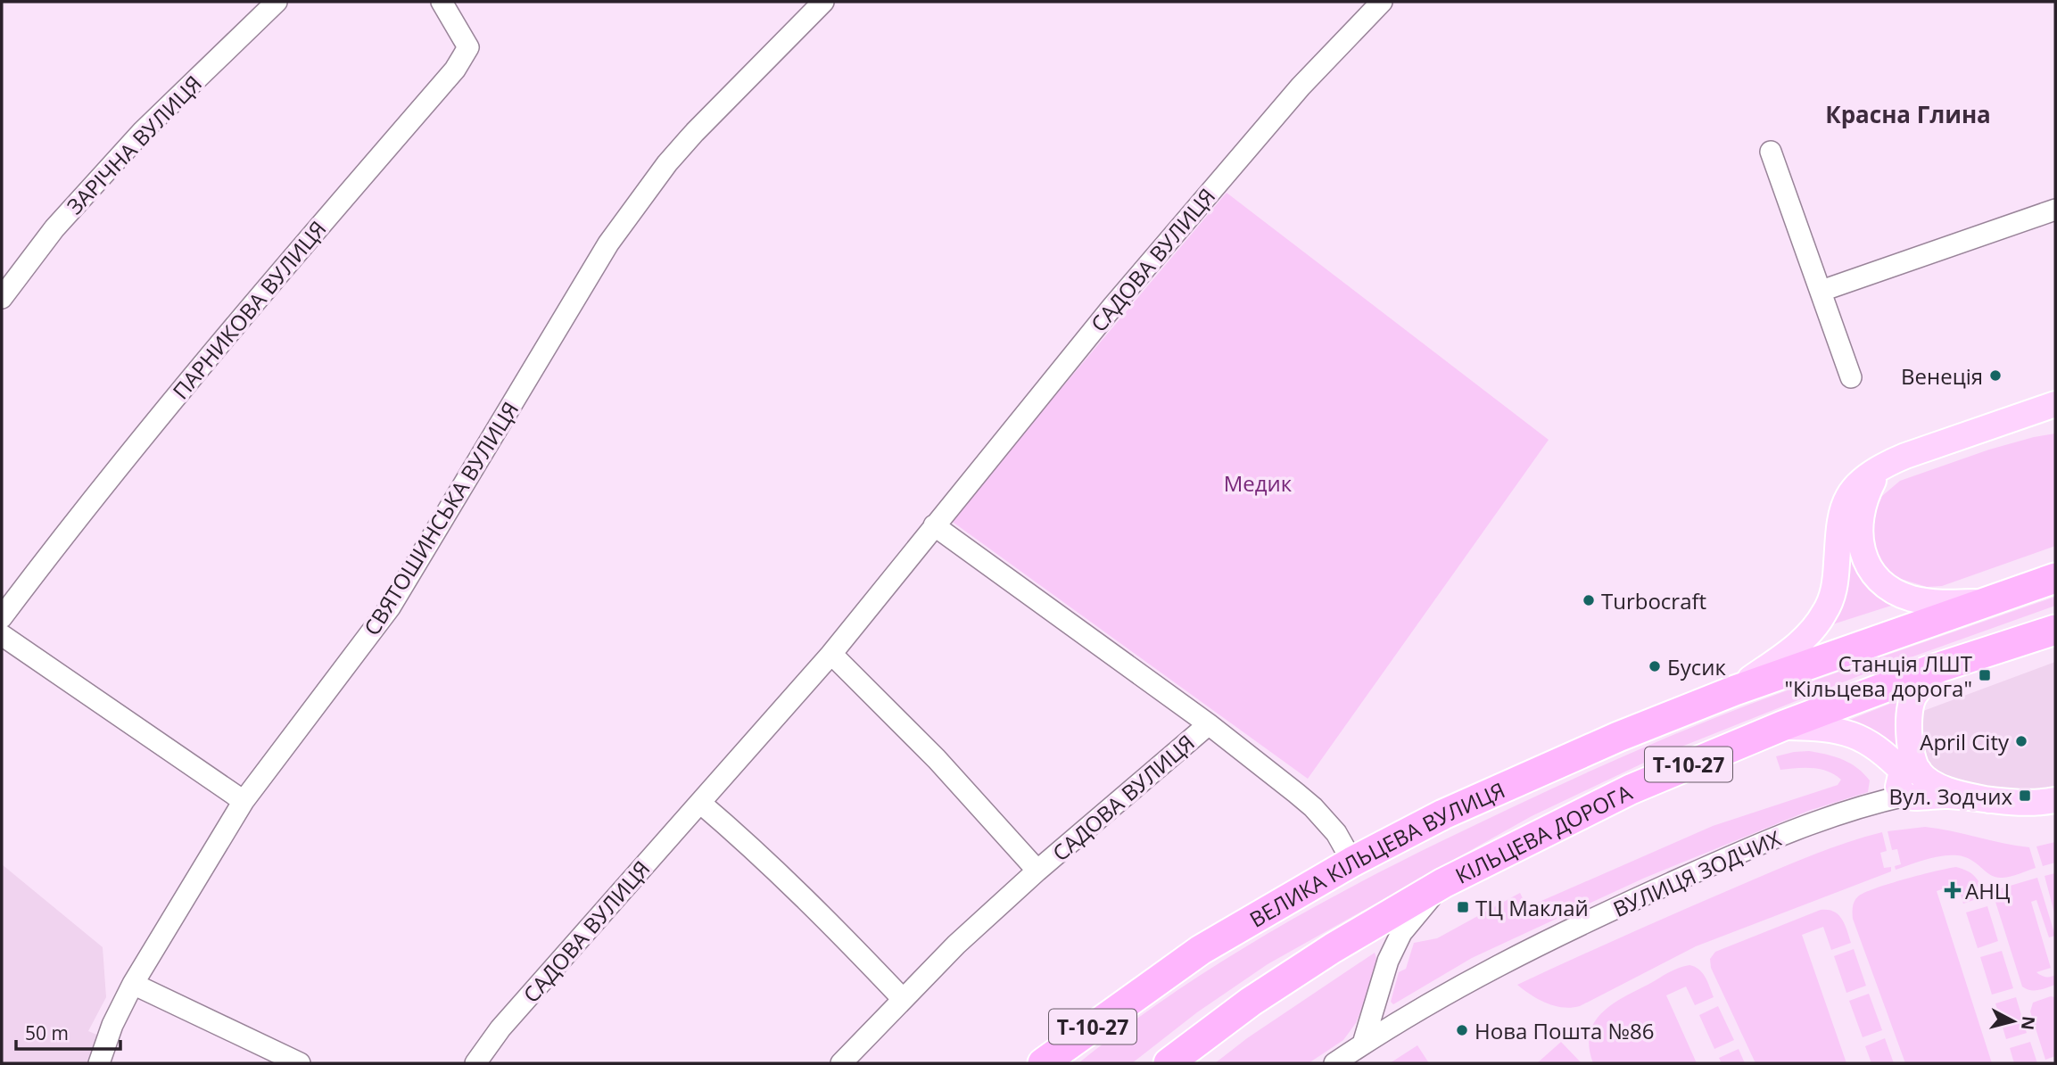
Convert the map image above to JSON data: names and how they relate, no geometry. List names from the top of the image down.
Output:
{
  "streets": {
    "highway": ["Т-10-27", "КІЛЬЦЕВА ДОРОГА", "ВЕЛИКА КІЛЬЦЕВА ВУЛИЦЯ"],
    "street": [
      "ЗАРІЧНА ВУЛИЦЯ",
      "САДОВА ВУЛИЦЯ",
      "ПАРНИКОВА ВУЛИЦЯ",
      "СВЯТОШИНСЬКА ВУЛИЦЯ",
      "ВУЛИЦЯ ЗОДЧИХ"
    ]
  },
  "crossings": [
    ["САДОВА ВУЛИЦЯ", "ВЕЛИКА КІЛЬЦЕВА ВУЛИЦЯ"],
    ["Т-10-27", "ВЕЛИКА КІЛЬЦЕВА ВУЛИЦЯ"]
  ],
  "districts": ["Красна Глина"],
  "parks": ["Медик"],
  "places": {
    "other": [
      "Венеція",
      "Turbocraft",
      "Бусик",
      "April City",
      "Нова Пошта №86"
    ],
    "transit": ["Станція ЛШТ \"Кільцева дорога\"", "Вул. Зодчих", "ТЦ Маклай"],
    "health": ["АНЦ"]
  },
  "scale_bar": "50 m",
  "north": "right"
}
